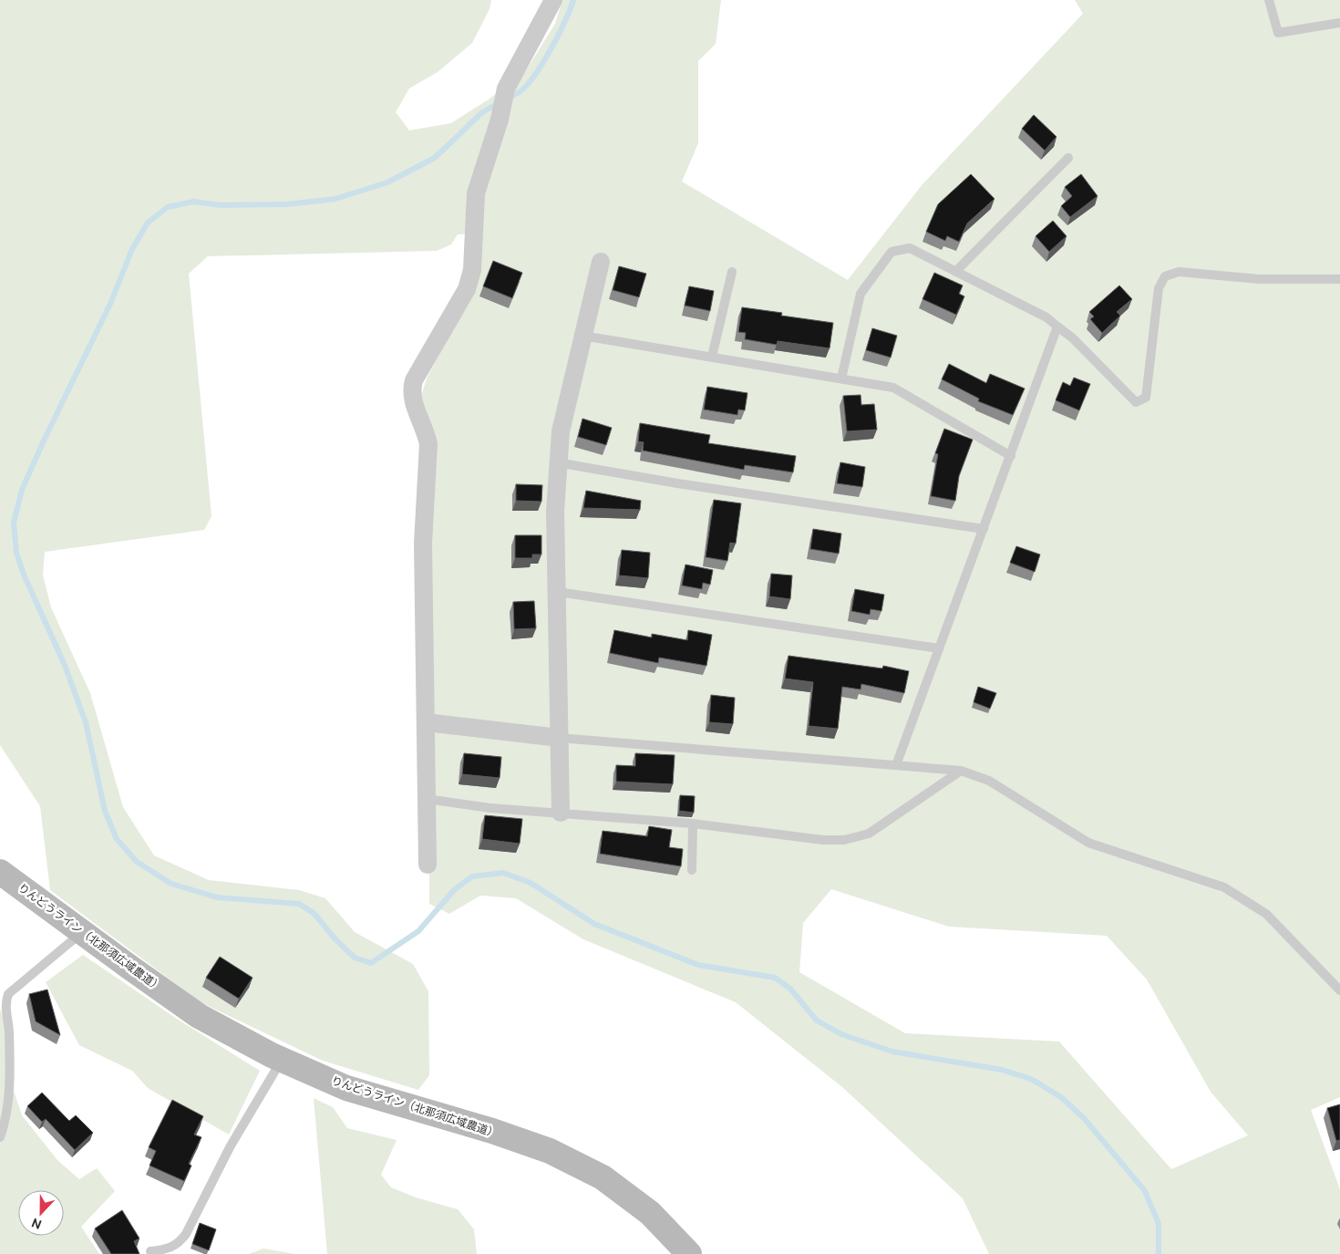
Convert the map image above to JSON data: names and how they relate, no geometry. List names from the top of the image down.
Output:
{
  "streets": {
    "street": ["りんどうライン（北那須広域農道）"]
  },
  "north": "bottom"
}
